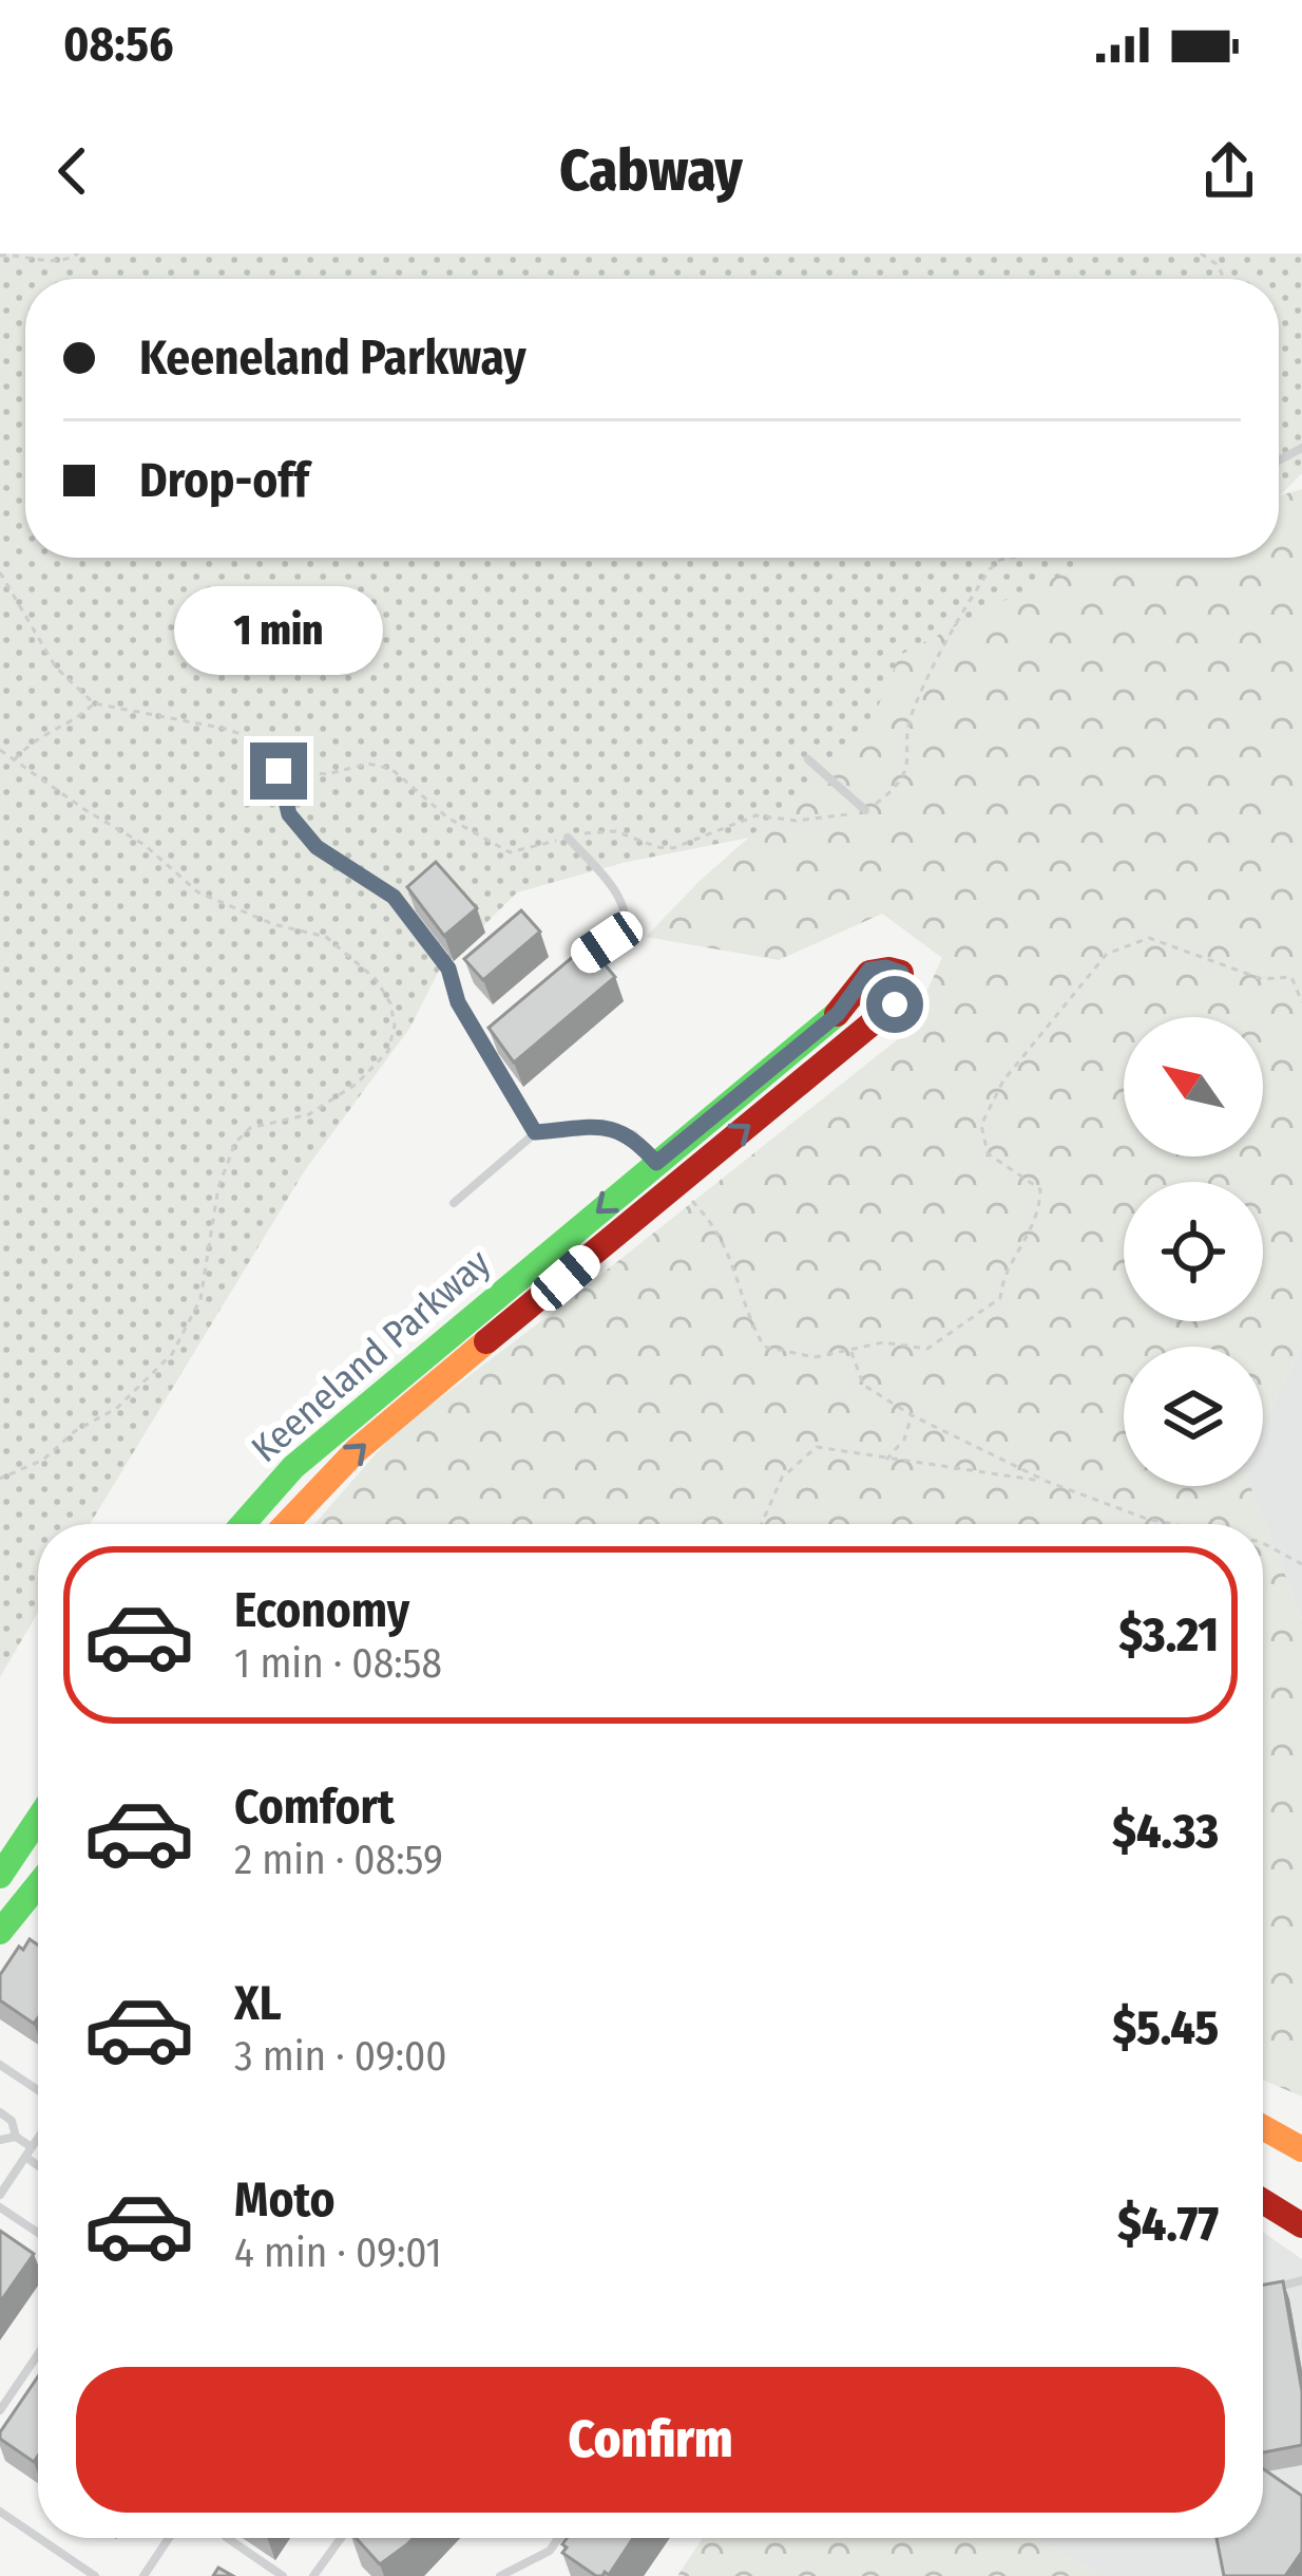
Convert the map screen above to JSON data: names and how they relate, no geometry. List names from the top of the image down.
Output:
{
  "streets": {
    "street": ["Keeneland Parkway"]
  },
  "north": "top left",
  "page": {
    "status": "08:56",
    "header": "Cabway",
    "banner": ["Keeneland Parkway", "Drop-off"],
    "bubble": "1 min",
    "list": [
      {
        "name": "Economy",
        "note": "1 min · 08:58",
        "value": "$3.21"
      },
      {
        "name": "Comfort",
        "note": "2 min · 08:59",
        "value": "$4.33"
      },
      {
        "name": "XL",
        "note": "3 min · 09:00",
        "value": "$5.45"
      },
      {
        "name": "Moto",
        "note": "4 min · 09:01",
        "value": "$4.77"
      }
    ],
    "buttons": "Confirm"
  }
}
